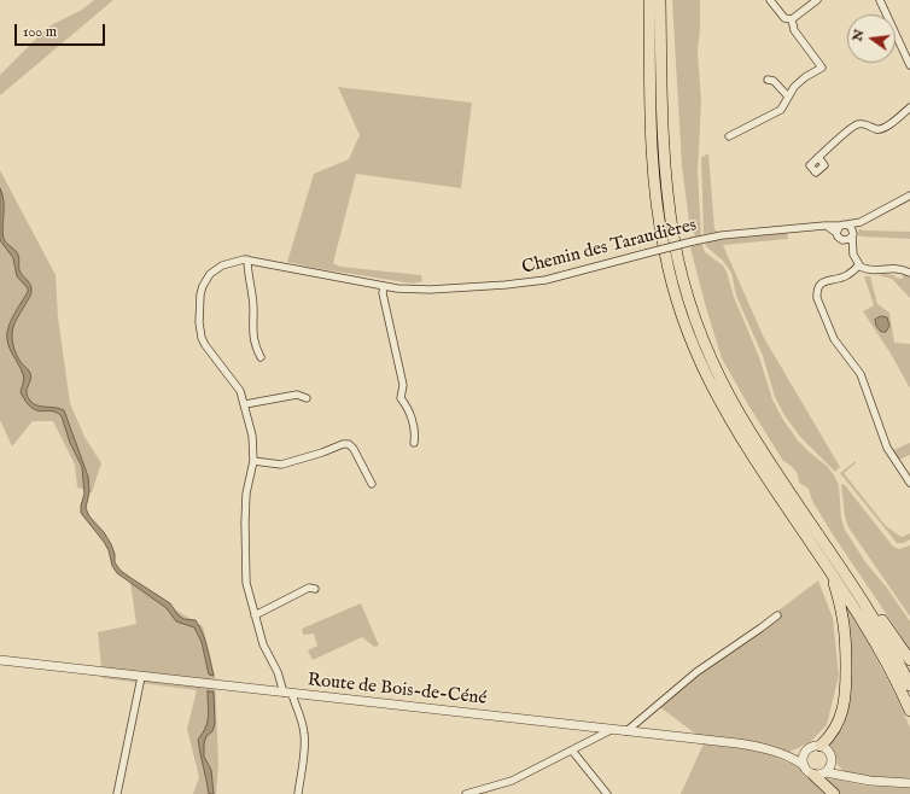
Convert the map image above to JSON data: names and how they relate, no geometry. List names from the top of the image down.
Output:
{
  "streets": {
    "street": ["Chemin des Taraudières", "Route de Bois-de-Céné"]
  },
  "crossings": [
    ["Chemin des Taraudières", "Route de Bois-de-Céné"]
  ],
  "scale_bar": "100 m",
  "north": "left"
}
